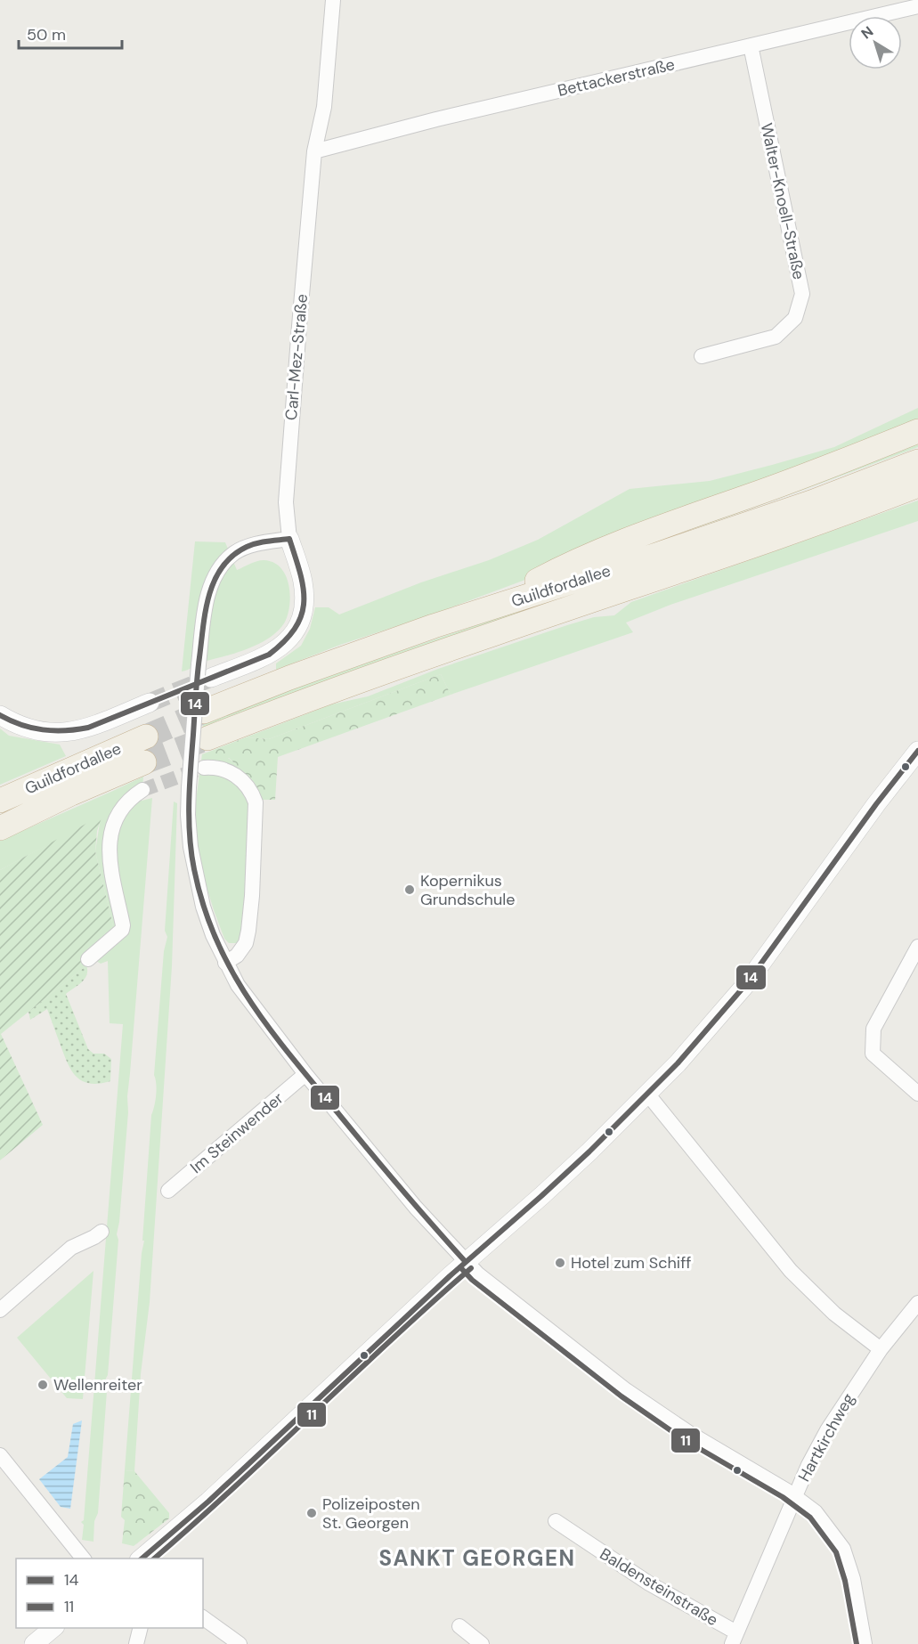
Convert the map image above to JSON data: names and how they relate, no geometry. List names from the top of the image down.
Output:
{
  "streets": {
    "highway": ["Guildfordallee"],
    "street": [
      "Bettackerstraße",
      "Walter-Knoell-Straße",
      "Carl-Mez-Straße",
      "Im Steinwender",
      "Hartkirchweg",
      "Baldensteinstraße"
    ]
  },
  "crossings": [
    ["Bettackerstraße", "Walter-Knoell-Straße"],
    ["Bettackerstraße", "Carl-Mez-Straße"],
    ["Hartkirchweg", "Baldensteinstraße"]
  ],
  "districts": ["SANKT GEORGEN"],
  "places": [
    "Kopernikus Grundschule",
    "Hotel zum Schiff",
    "Wellenreiter",
    "Polizeiposten St. Georgen"
  ],
  "lines": ["transit line 14", "transit line 11"],
  "legend": ["14", "11"],
  "scale_bar": "50 m",
  "north": "top left"
}
